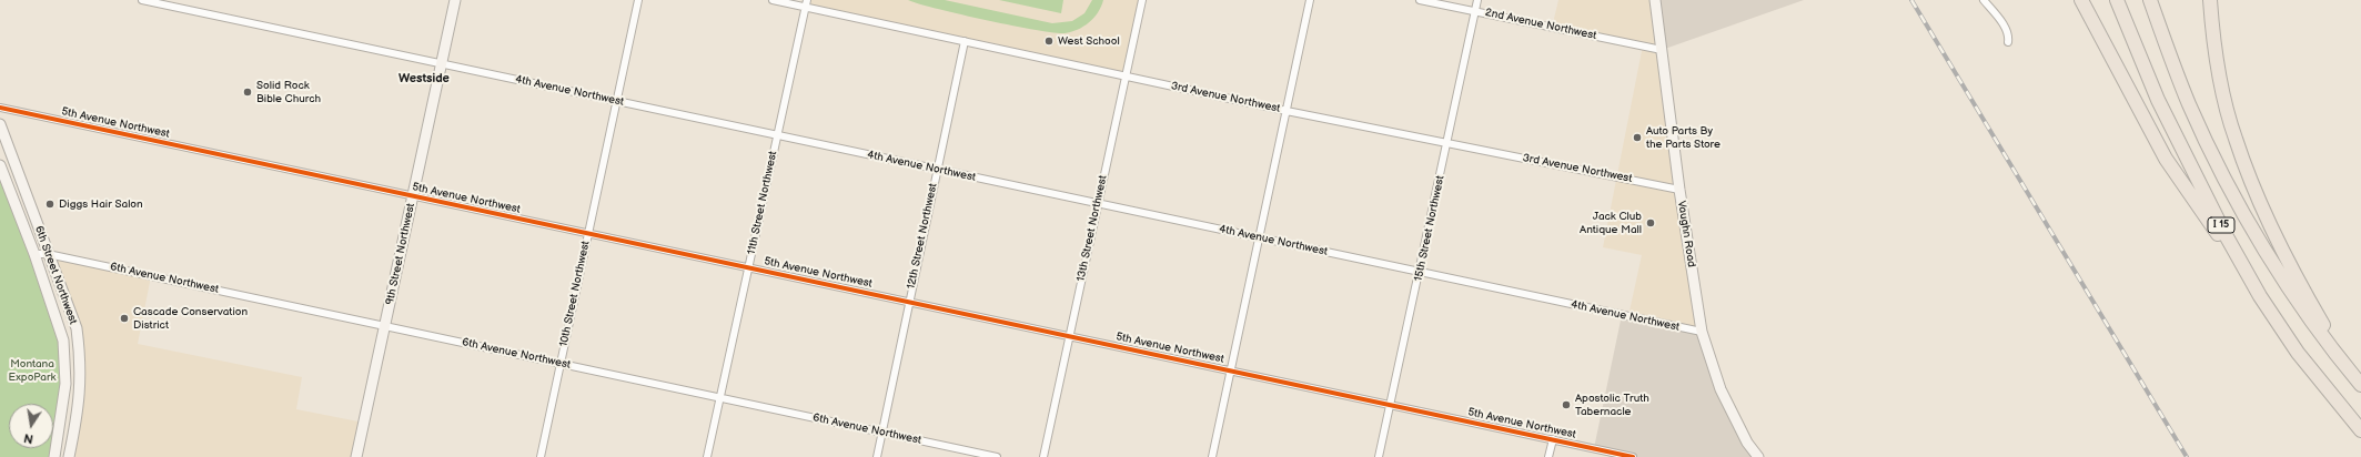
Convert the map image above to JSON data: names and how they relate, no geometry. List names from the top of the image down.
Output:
{
  "streets": {
    "highway": ["I 15"],
    "main road": ["Vaughn Road", "9th Street Northwest", "6th Street Northwest"],
    "street": [
      "2nd Avenue Northwest",
      "4th Avenue Northwest",
      "3rd Avenue Northwest",
      "5th Avenue Northwest",
      "11th Street Northwest",
      "13th Street Northwest",
      "15th Street Northwest",
      "12th Street Northwest",
      "6th Avenue Northwest",
      "10th Street Northwest"
    ]
  },
  "crossings": [
    ["2nd Avenue Northwest", "15th Street Northwest"],
    ["2nd Avenue Northwest", "Vaughn Road"],
    ["4th Avenue Northwest", "11th Street Northwest"],
    ["4th Avenue Northwest", "13th Street Northwest"],
    ["4th Avenue Northwest", "15th Street Northwest"],
    ["4th Avenue Northwest", "Vaughn Road"],
    ["4th Avenue Northwest", "12th Street Northwest"],
    ["4th Avenue Northwest", "9th Street Northwest"],
    ["4th Avenue Northwest", "10th Street Northwest"],
    ["3rd Avenue Northwest", "11th Street Northwest"],
    ["3rd Avenue Northwest", "13th Street Northwest"],
    ["3rd Avenue Northwest", "15th Street Northwest"],
    ["3rd Avenue Northwest", "Vaughn Road"],
    ["3rd Avenue Northwest", "12th Street Northwest"],
    ["5th Avenue Northwest", "11th Street Northwest"],
    ["5th Avenue Northwest", "13th Street Northwest"],
    ["5th Avenue Northwest", "15th Street Northwest"],
    ["5th Avenue Northwest", "12th Street Northwest"],
    ["5th Avenue Northwest", "9th Street Northwest"],
    ["5th Avenue Northwest", "10th Street Northwest"],
    ["11th Street Northwest", "6th Avenue Northwest"],
    ["12th Street Northwest", "6th Avenue Northwest"],
    ["9th Street Northwest", "6th Avenue Northwest"],
    ["6th Street Northwest", "6th Avenue Northwest"],
    ["6th Avenue Northwest", "10th Street Northwest"]
  ],
  "districts": ["Westside"],
  "parks": ["Montana ExpoPark"],
  "places": [
    "West School",
    "Solid Rock Bible Church",
    "Auto Parts By the Parts Store",
    "Diggs Hair Salon",
    "Jack Club Antique Mall",
    "Cascade Conservation District",
    "Apostolic Truth Tabernacle"
  ],
  "north": "bottom"
}
